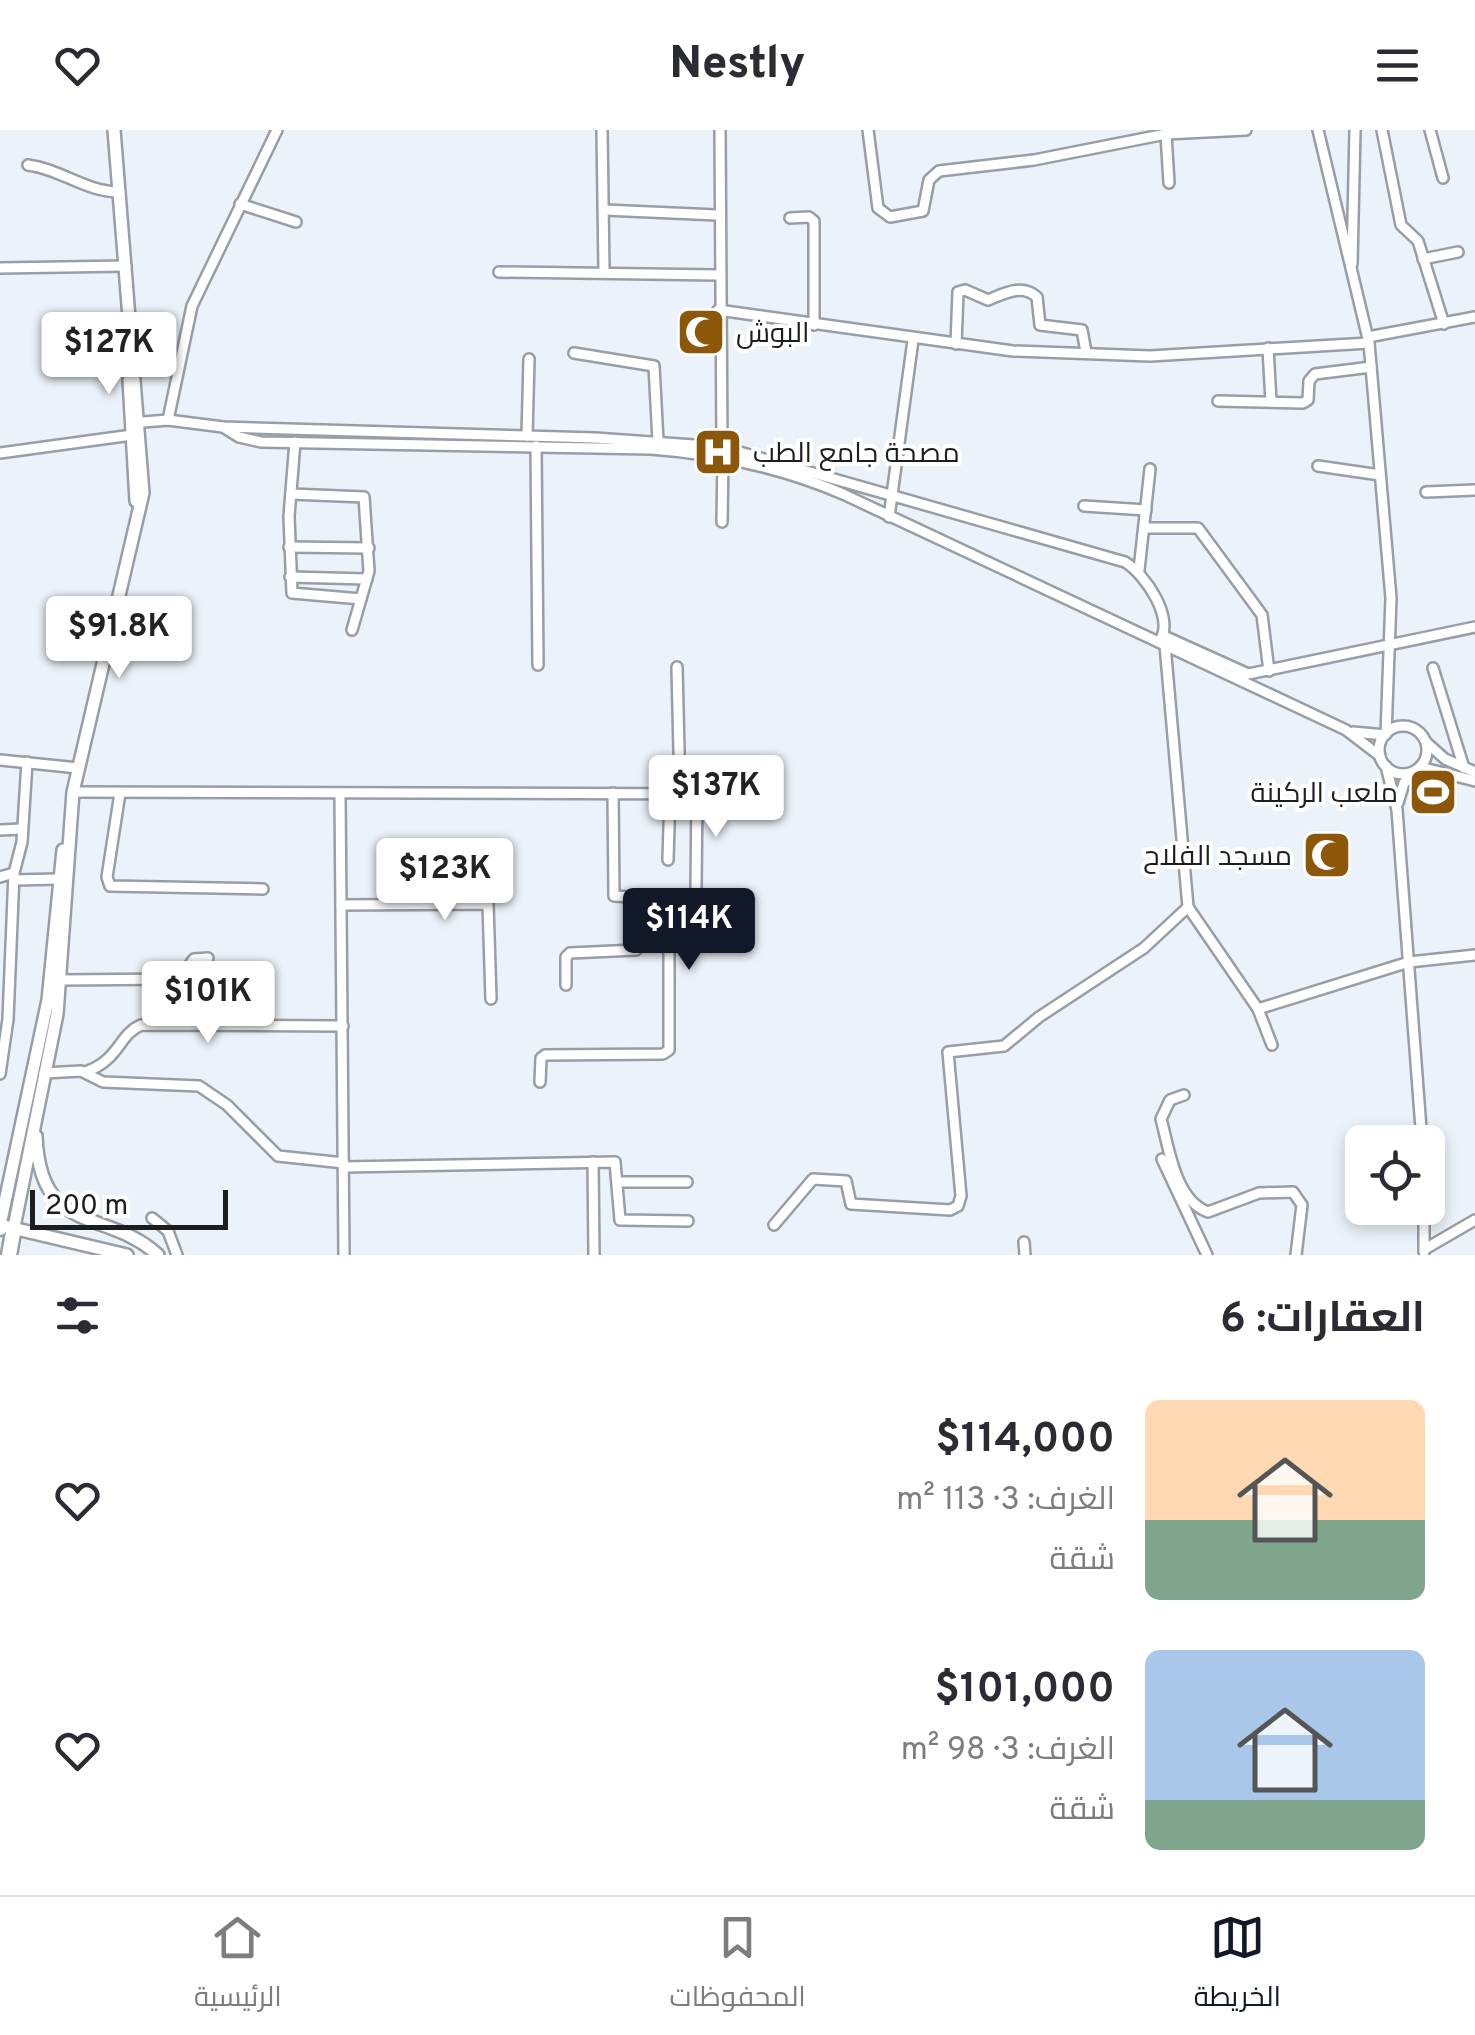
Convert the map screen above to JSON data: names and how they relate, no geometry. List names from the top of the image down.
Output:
{
  "places": {
    "mosque": ["البوش", "مسجد الفلاح"],
    "hospital": ["مصحة جامع الطب"],
    "sports": ["ملعب الركينة"]
  },
  "scale_bar": "200 m",
  "page": {
    "header": "Nestly",
    "price": [
      "$127K",
      "$91.8K",
      "$137K",
      "$123K",
      "$114K",
      "$101K"
    ],
    "scale": "200 m",
    "heading": "العقارات: 6",
    "list": [
      {
        "name": "$114,000",
        "note": "الغرف: 3 · 113 m² · شقة"
      },
      {
        "name": "$101,000",
        "note": "الغرف: 3 · 98 m² · شقة"
      }
    ],
    "tabs": ["الخريطة", "المحفوظات", "الرئيسية"]
  }
}
